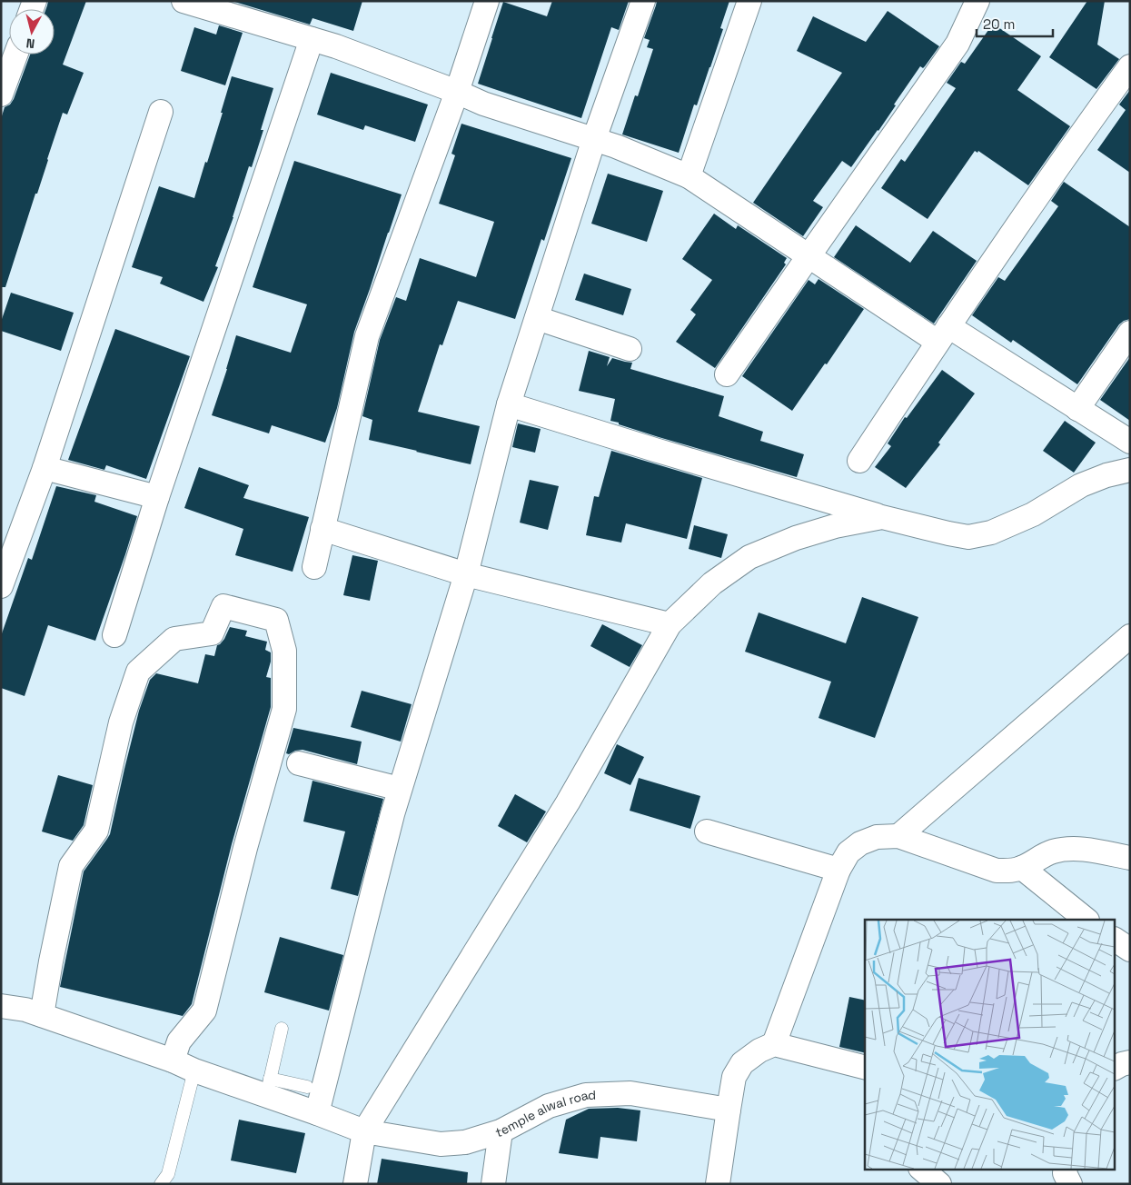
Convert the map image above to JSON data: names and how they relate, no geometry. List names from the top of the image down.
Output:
{
  "streets": {
    "street": ["temple alwal road"]
  },
  "scale_bar": "20 m",
  "north": "bottom"
}
